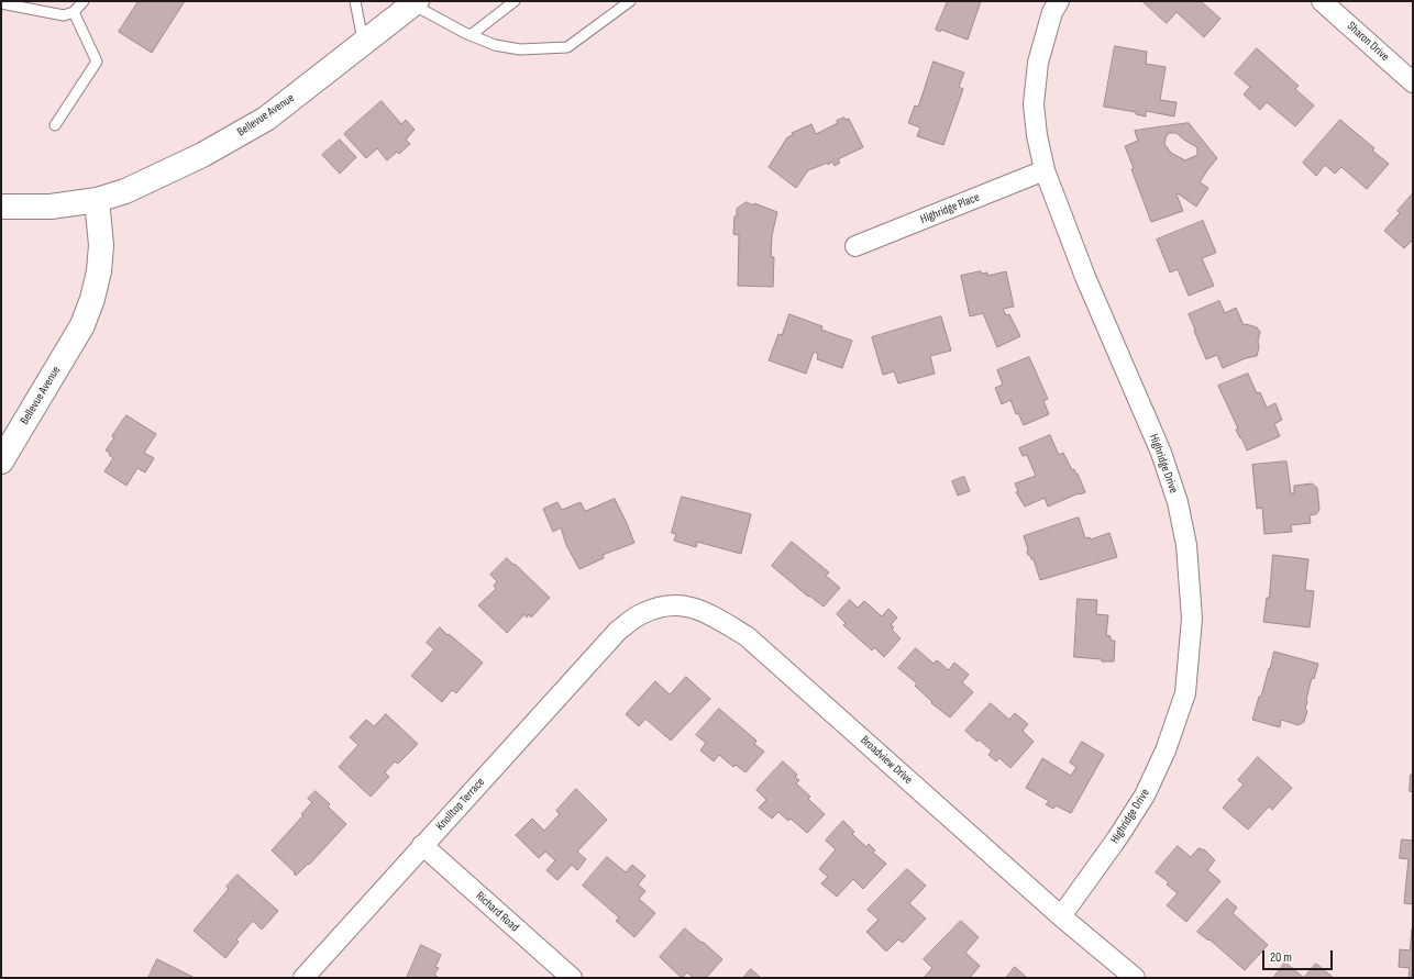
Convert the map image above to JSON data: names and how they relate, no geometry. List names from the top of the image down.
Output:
{
  "streets": {
    "street": [
      "Sharon Drive",
      "Bellevue Avenue",
      "Highridge Place",
      "Highridge Drive",
      "Broadview Drive",
      "Knolltop Terrace",
      "Richard Road"
    ]
  },
  "crossings": [
    ["Highridge Place", "Highridge Drive"],
    ["Highridge Drive", "Broadview Drive"],
    ["Broadview Drive", "Knolltop Terrace"],
    ["Knolltop Terrace", "Richard Road"]
  ],
  "scale_bar": "20 m"
}
